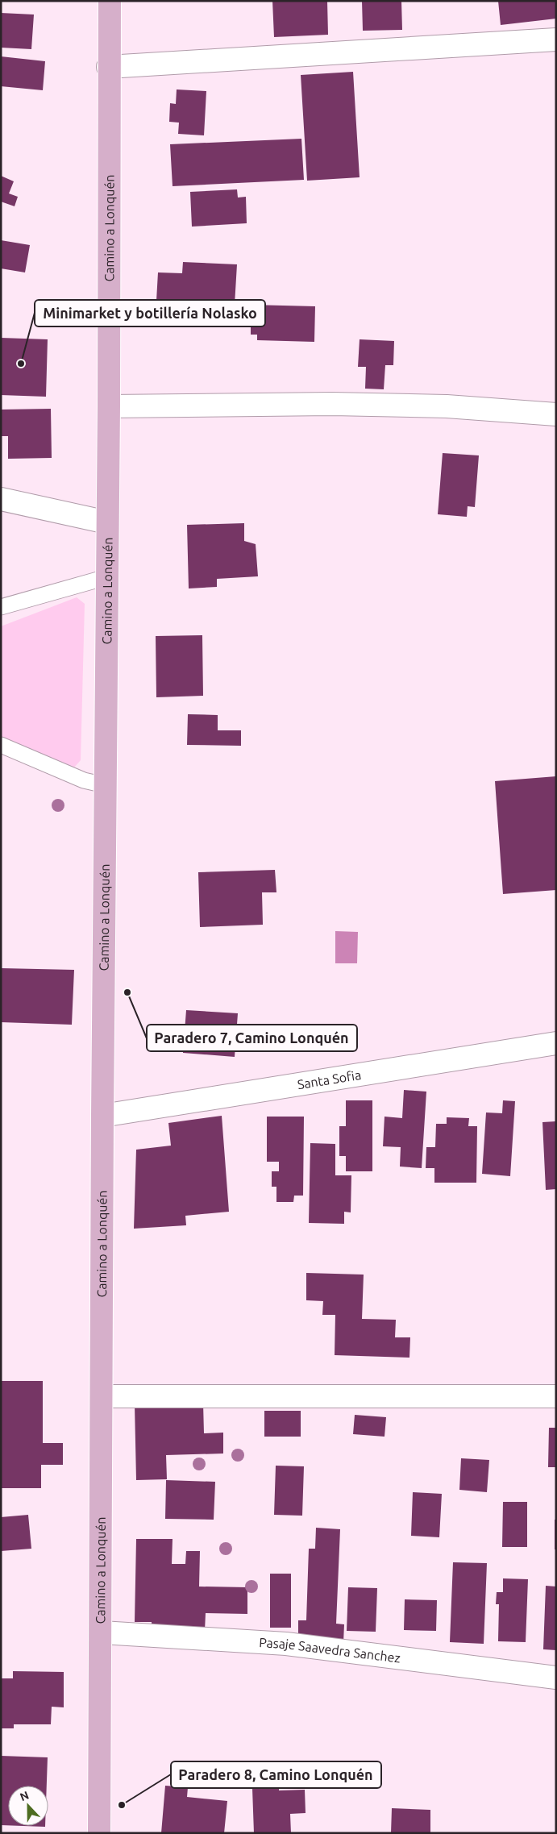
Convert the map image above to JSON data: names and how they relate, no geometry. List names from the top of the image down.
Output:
{
  "streets": {
    "main road": ["Camino a Lonquén"],
    "street": ["Santa Sofia", "Pasaje Saavedra Sanchez"]
  },
  "crossings": [
    ["Camino a Lonquén", "Santa Sofia"],
    ["Camino a Lonquén", "Pasaje Saavedra Sanchez"]
  ],
  "places": ["Minimarket y botillería Nolasko", "Paradero 7, Camino Lonquén", "Paradero 8, Camino Lonquén"],
  "north": "top"
}
